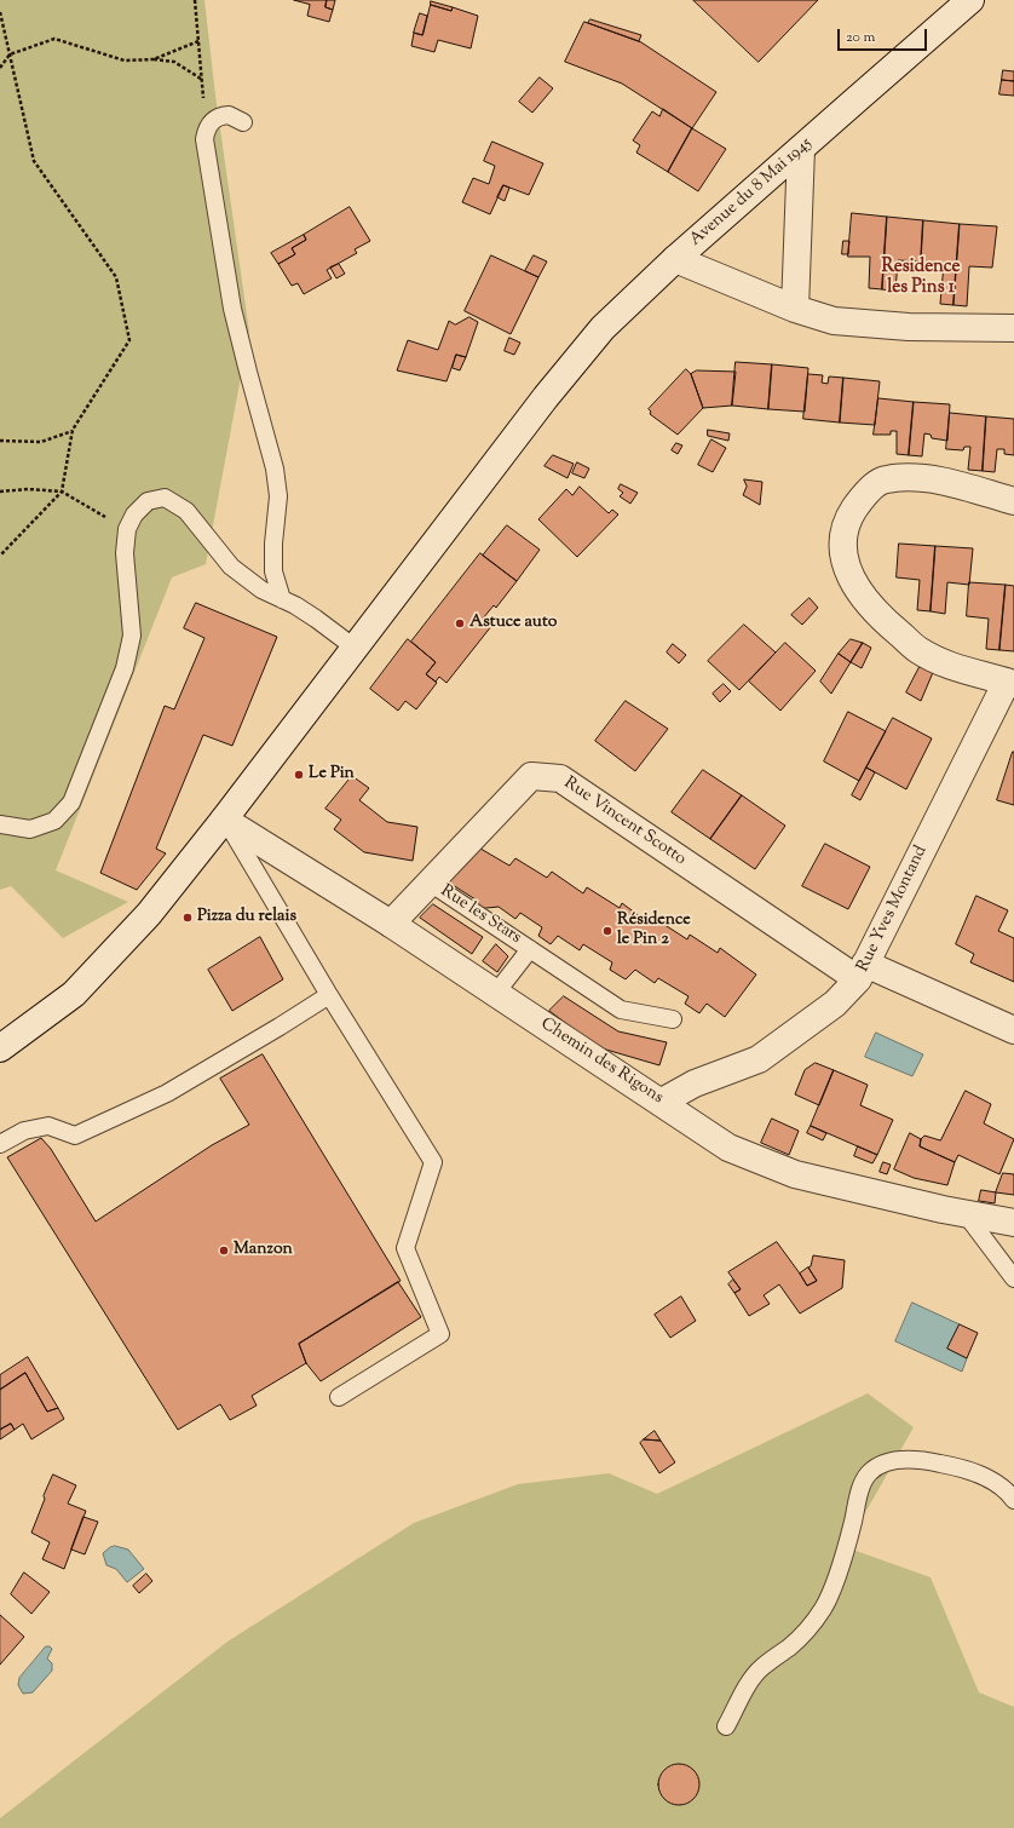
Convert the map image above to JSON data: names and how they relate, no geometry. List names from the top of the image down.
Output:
{
  "streets": {
    "street": [
      "Avenue du 8 Mai 1945",
      "Rue Vincent Scotto",
      "Rue Yves Montand",
      "Chemin des Rigons"
    ],
    "lane": ["Rue les Stars"]
  },
  "crossings": [
    ["Avenue du 8 Mai 1945", "Chemin des Rigons"],
    ["Rue Vincent Scotto", "Rue Yves Montand"],
    ["Rue Vincent Scotto", "Rue les Stars"],
    ["Rue Vincent Scotto", "Chemin des Rigons"],
    ["Rue Yves Montand", "Chemin des Rigons"],
    ["Rue les Stars", "Chemin des Rigons"]
  ],
  "districts": ["Residence les Pins 1"],
  "places": [
    "Astuce auto",
    "Le Pin",
    "Pizza du relais",
    "Résidence le Pin 2",
    "Manzon"
  ],
  "scale_bar": "20 m"
}
